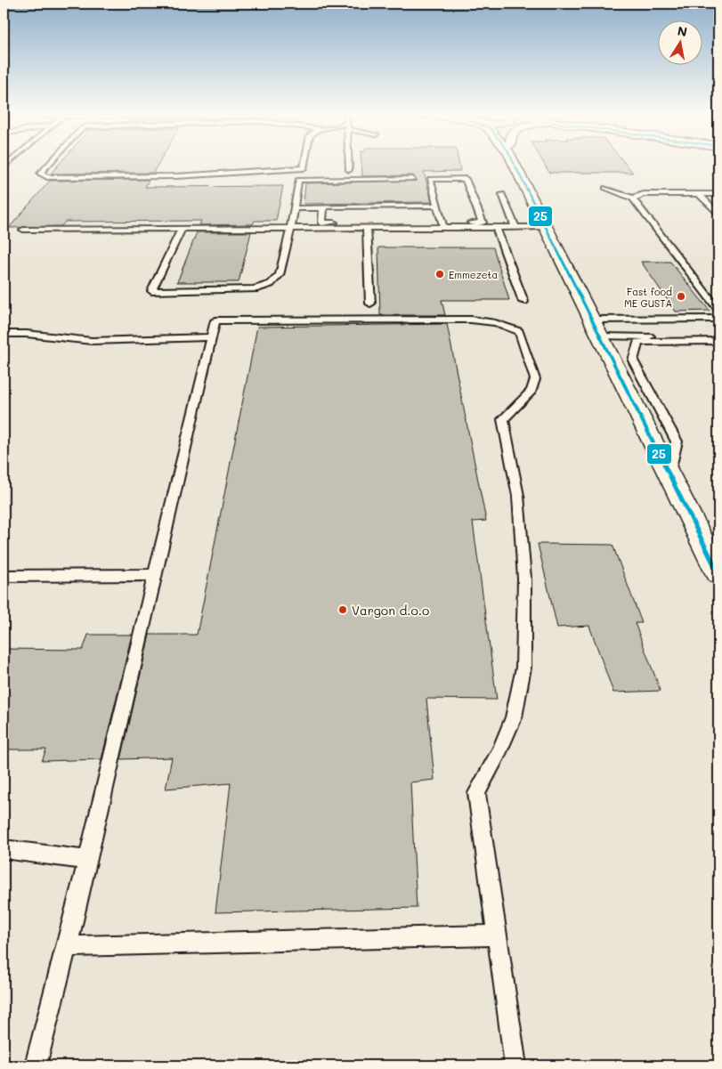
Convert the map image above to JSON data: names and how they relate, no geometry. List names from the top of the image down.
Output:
{
  "places": ["Emmezeta", "Fast food ME GUSTA", "Vargon d.o.o"],
  "lines": ["transit line 25"],
  "north": "top"
}
